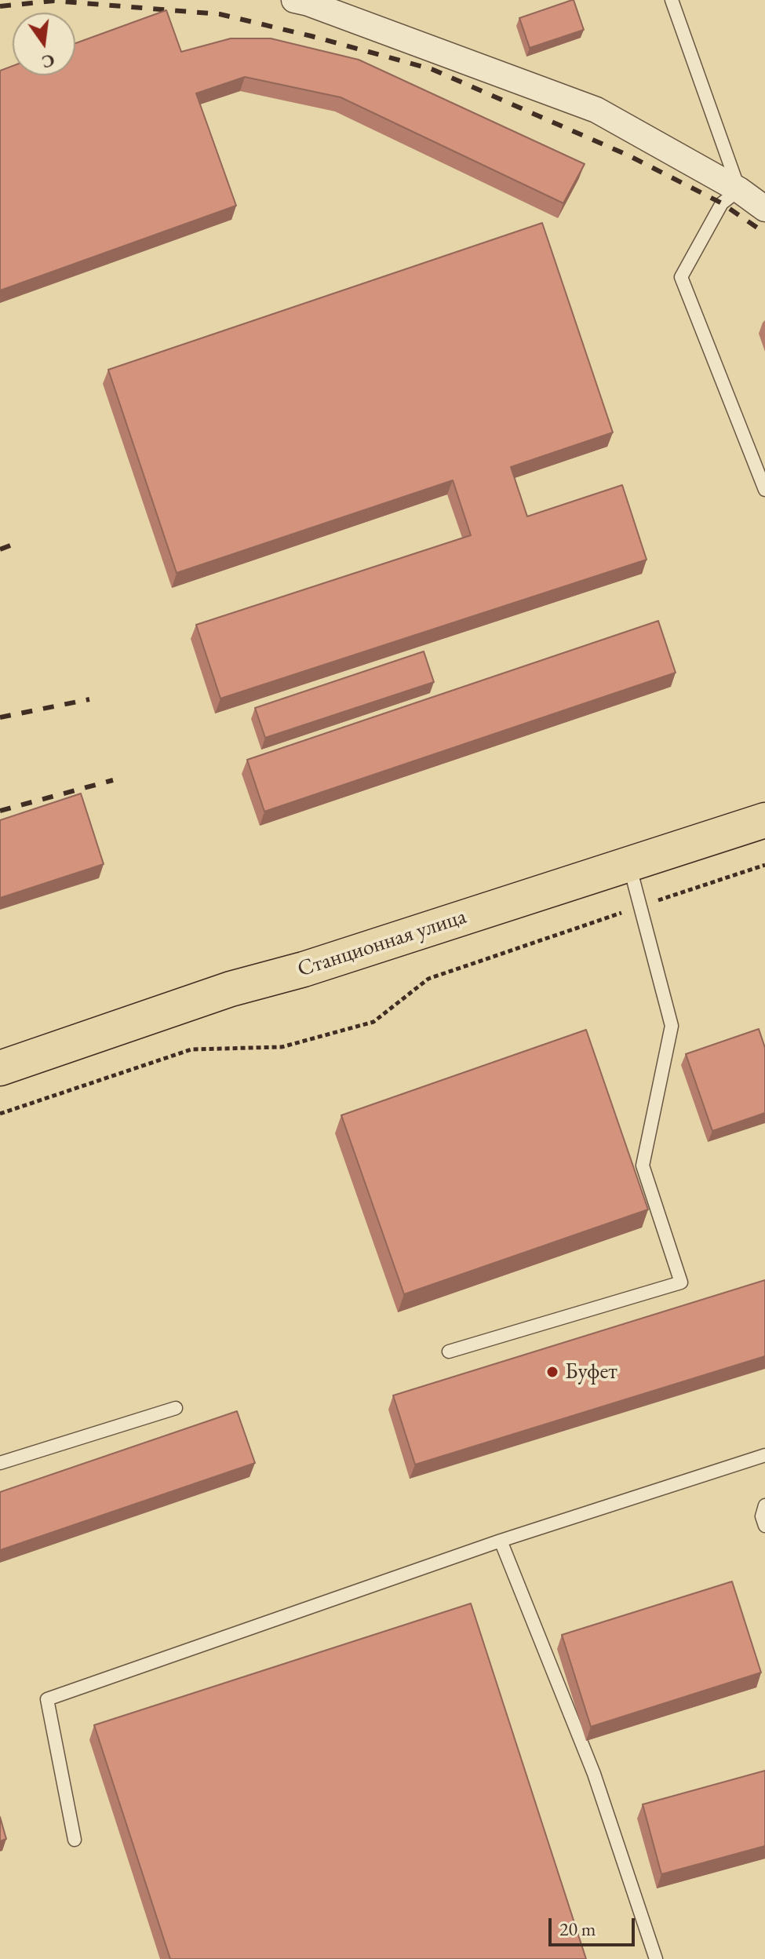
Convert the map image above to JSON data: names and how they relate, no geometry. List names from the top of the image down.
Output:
{
  "streets": {
    "main road": ["Станционная улица"]
  },
  "places": ["Буфет"],
  "scale_bar": "20 m",
  "north": "bottom"
}
